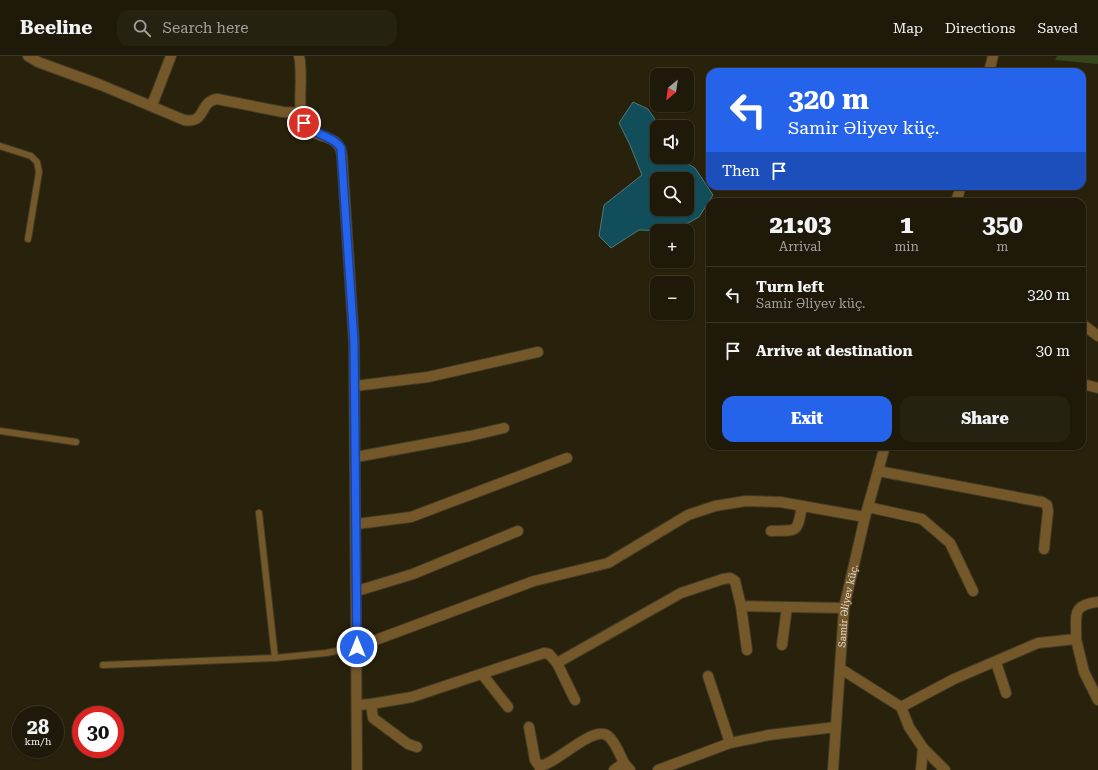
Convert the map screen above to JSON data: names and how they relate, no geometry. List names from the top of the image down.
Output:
{
  "streets": {
    "street": ["Samir Əliyev küç."]
  },
  "north": "bottom left",
  "page": {
    "header": "Beeline",
    "search": "Search here",
    "nav": ["Map", "Directions", "Saved"],
    "map_buttons": ["+", "−"],
    "turn": ["320 m", "Samir Əliyev küç."],
    "then": "Then",
    "eta": [
      "21:03",
      "Arrival",
      "1",
      "min",
      "350",
      "m"
    ],
    "list": [
      {
        "name": "Turn left",
        "note": "Samir Əliyev küç.",
        "value": "320 m"
      },
      {
        "name": "Arrive at destination",
        "value": "30 m"
      }
    ],
    "buttons": ["Exit", "Share"],
    "speed": "28 km/h",
    "limit": "30"
  }
}
